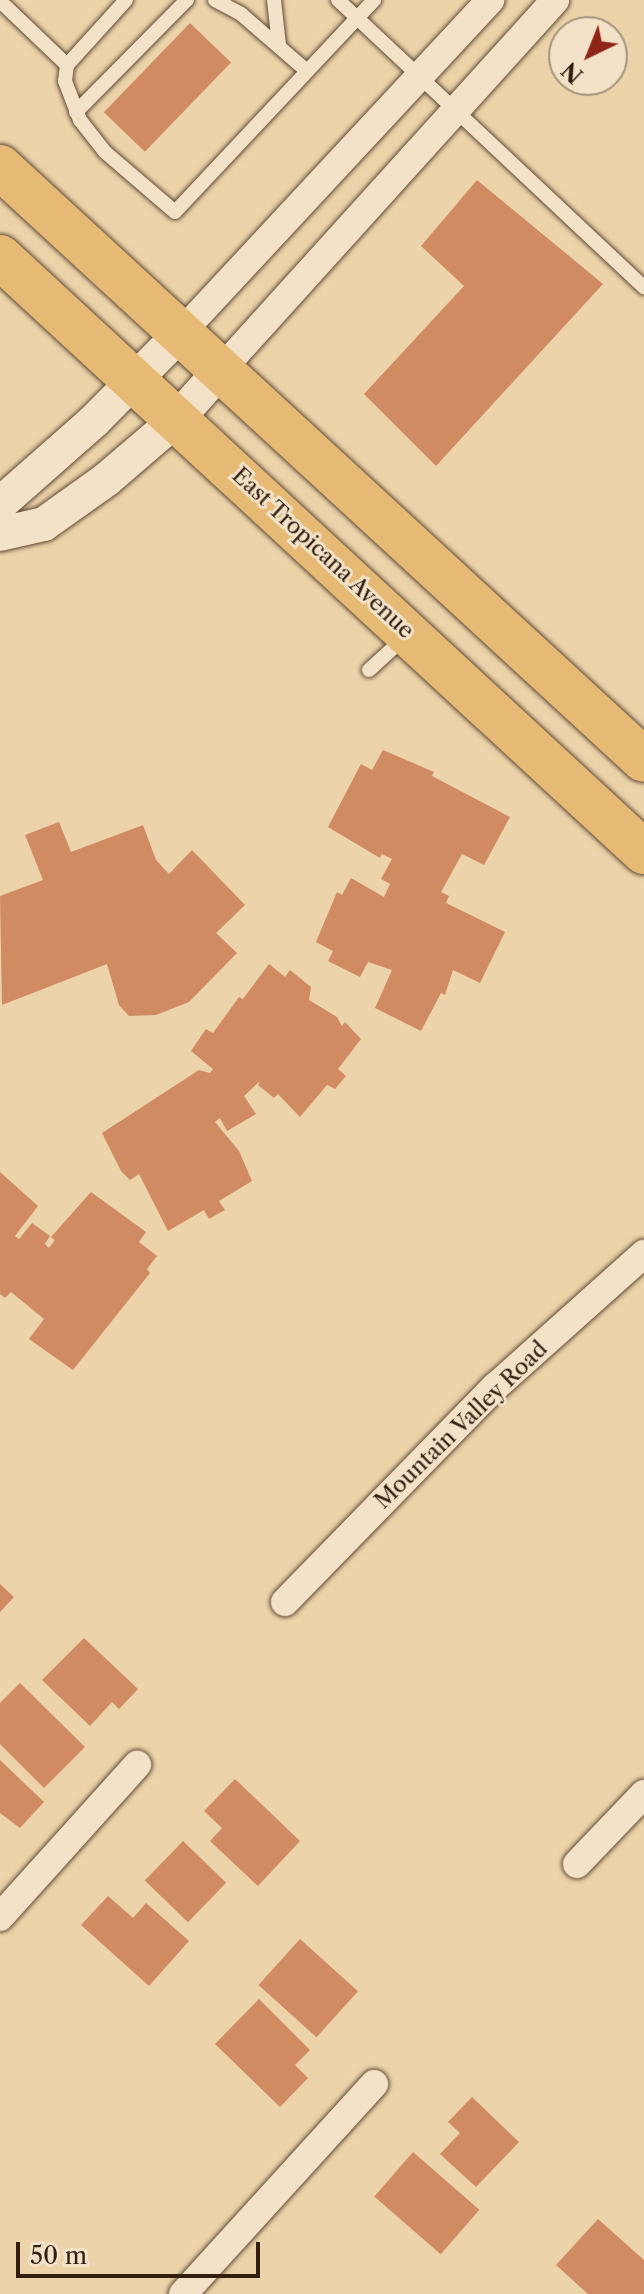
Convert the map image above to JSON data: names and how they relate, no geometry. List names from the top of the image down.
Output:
{
  "streets": {
    "main road": ["East Tropicana Avenue"],
    "street": ["Mountain Valley Road"]
  },
  "scale_bar": "50 m",
  "north": "bottom left"
}
